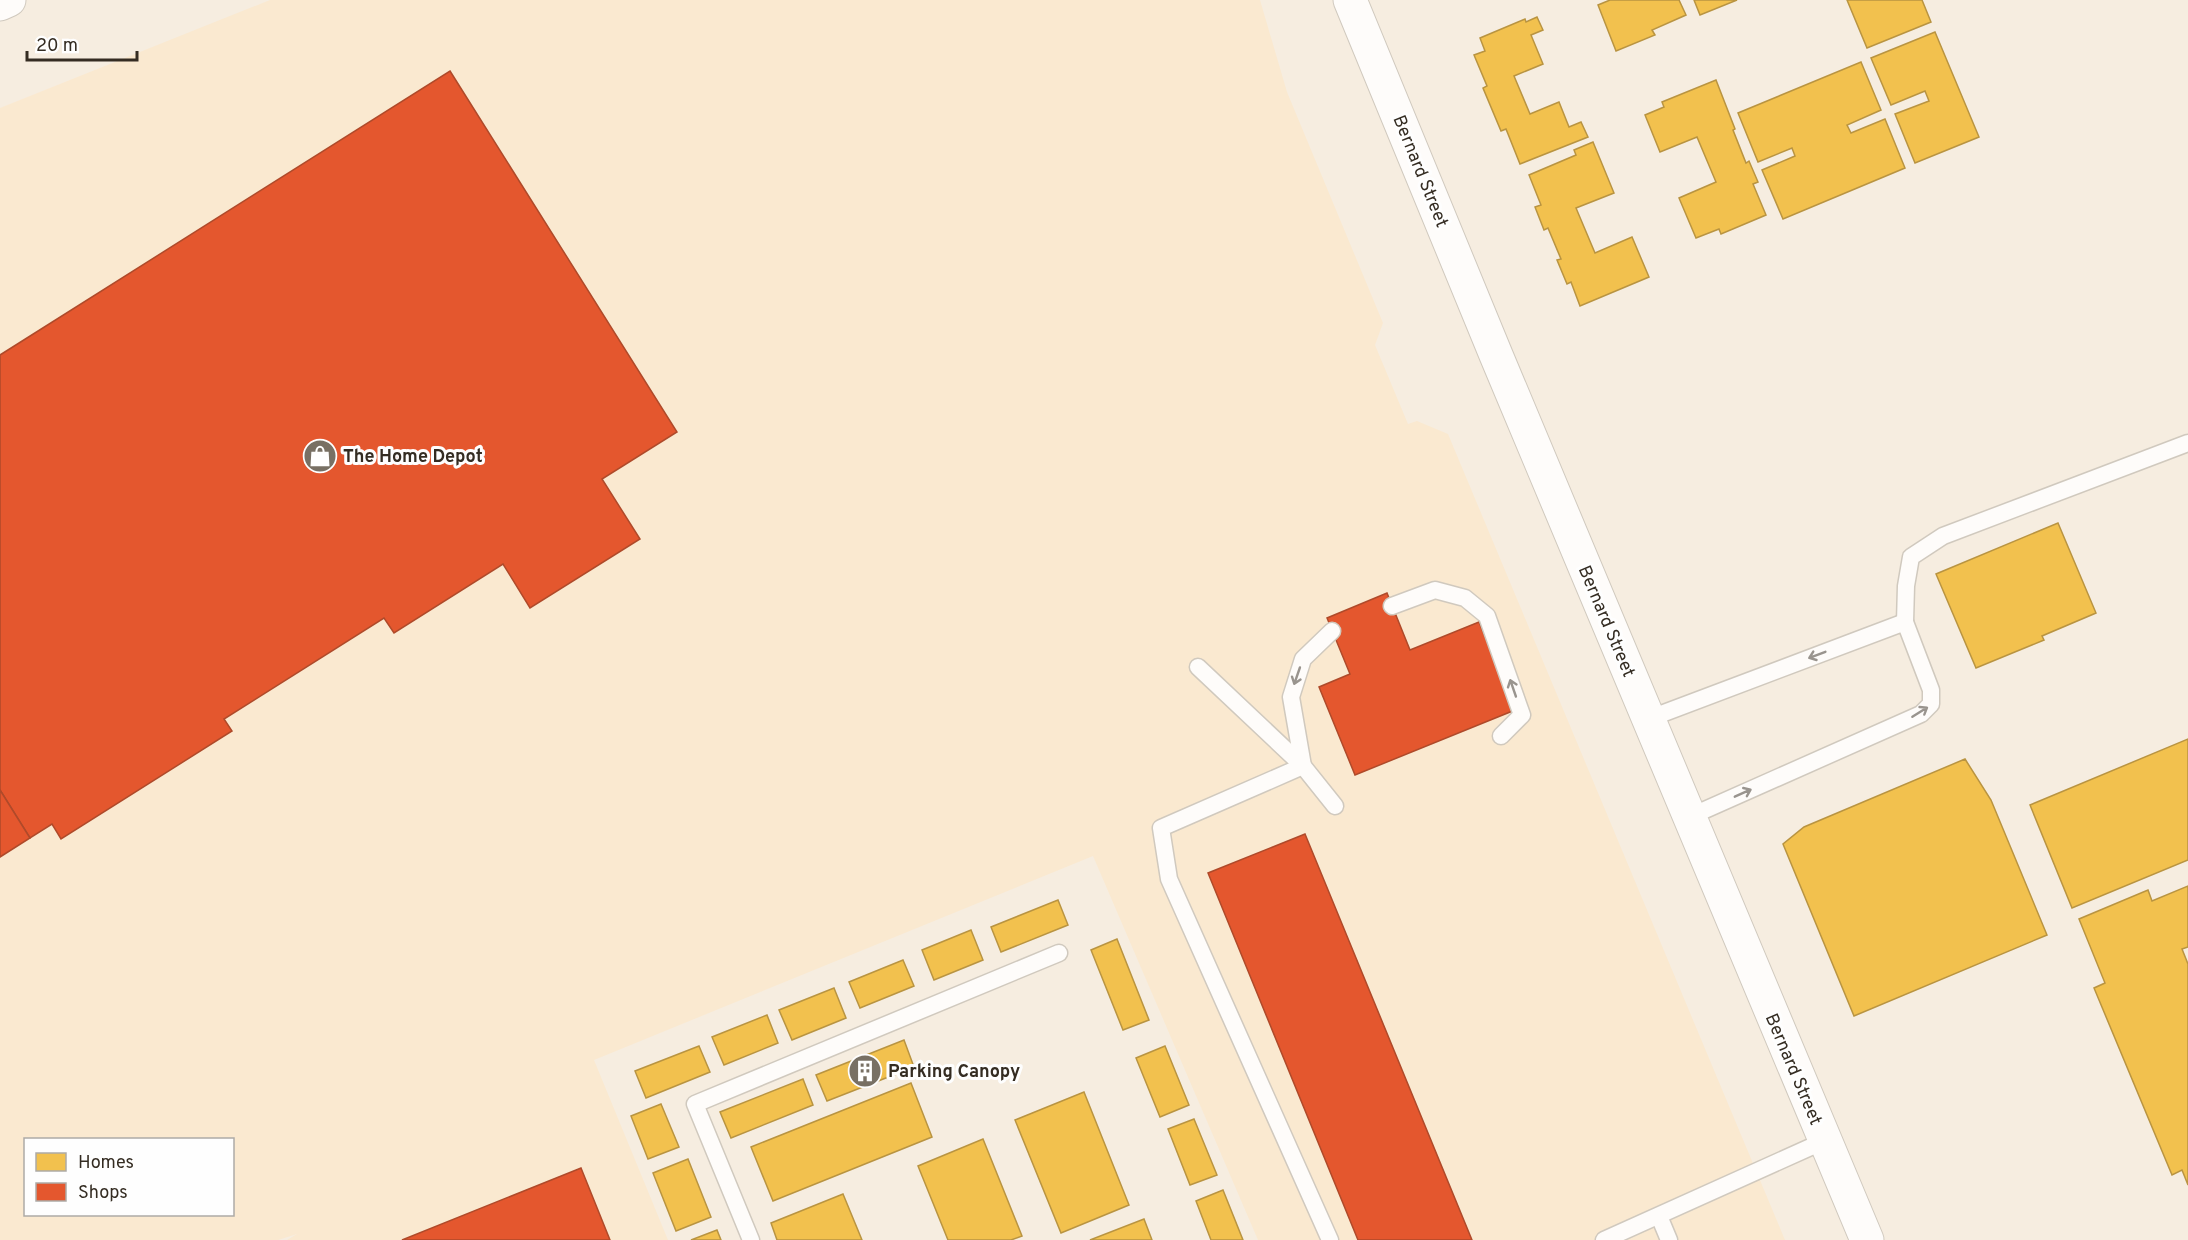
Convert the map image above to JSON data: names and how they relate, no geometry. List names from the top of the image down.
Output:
{
  "streets": {
    "street": ["Bernard Street"]
  },
  "places": {
    "shop": ["The Home Depot"],
    "building": ["Parking Canopy"]
  },
  "legend": ["Homes", "Shops"],
  "scale_bar": "20 m"
}
